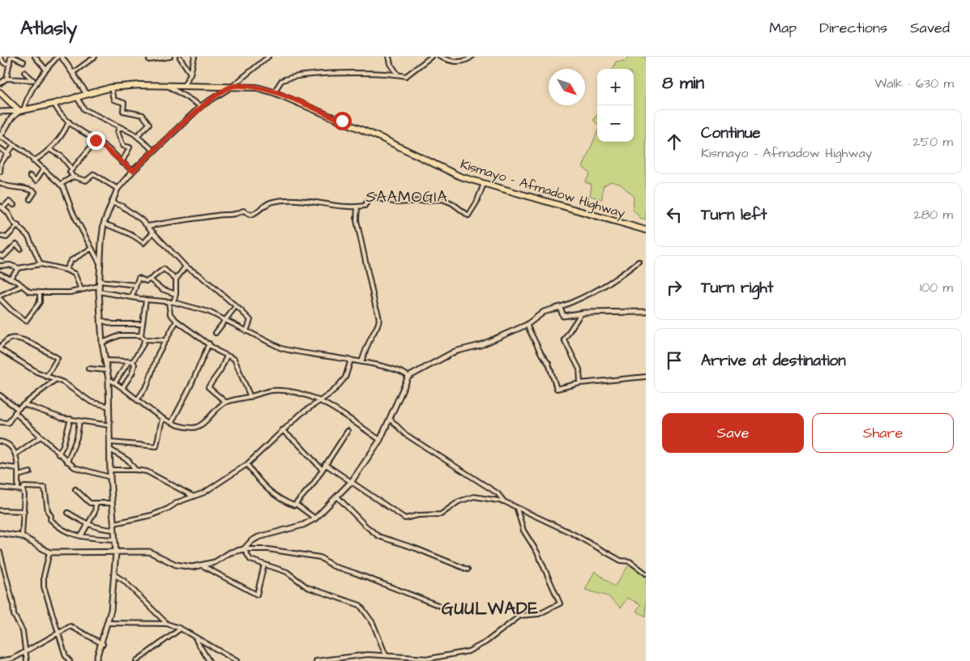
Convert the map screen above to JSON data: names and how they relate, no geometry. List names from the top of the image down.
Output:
{
  "streets": {
    "main road": ["Kismayo - Afmadow Highway"]
  },
  "districts": ["SAAMOGIA", "GUULWADE"],
  "north": "bottom right",
  "page": {
    "header": "Atlasly",
    "nav": ["Map", "Directions", "Saved"],
    "heading": ["8 min", "Walk · 630 m"],
    "map_buttons": ["+", "−"],
    "list": [
      ["Continue", "Kismayo - Afmadow Highway", "250 m"],
      ["Turn left", "280 m"],
      ["Turn right", "100 m"],
      "Arrive at destination"
    ],
    "buttons": ["Save", "Share"]
  }
}
